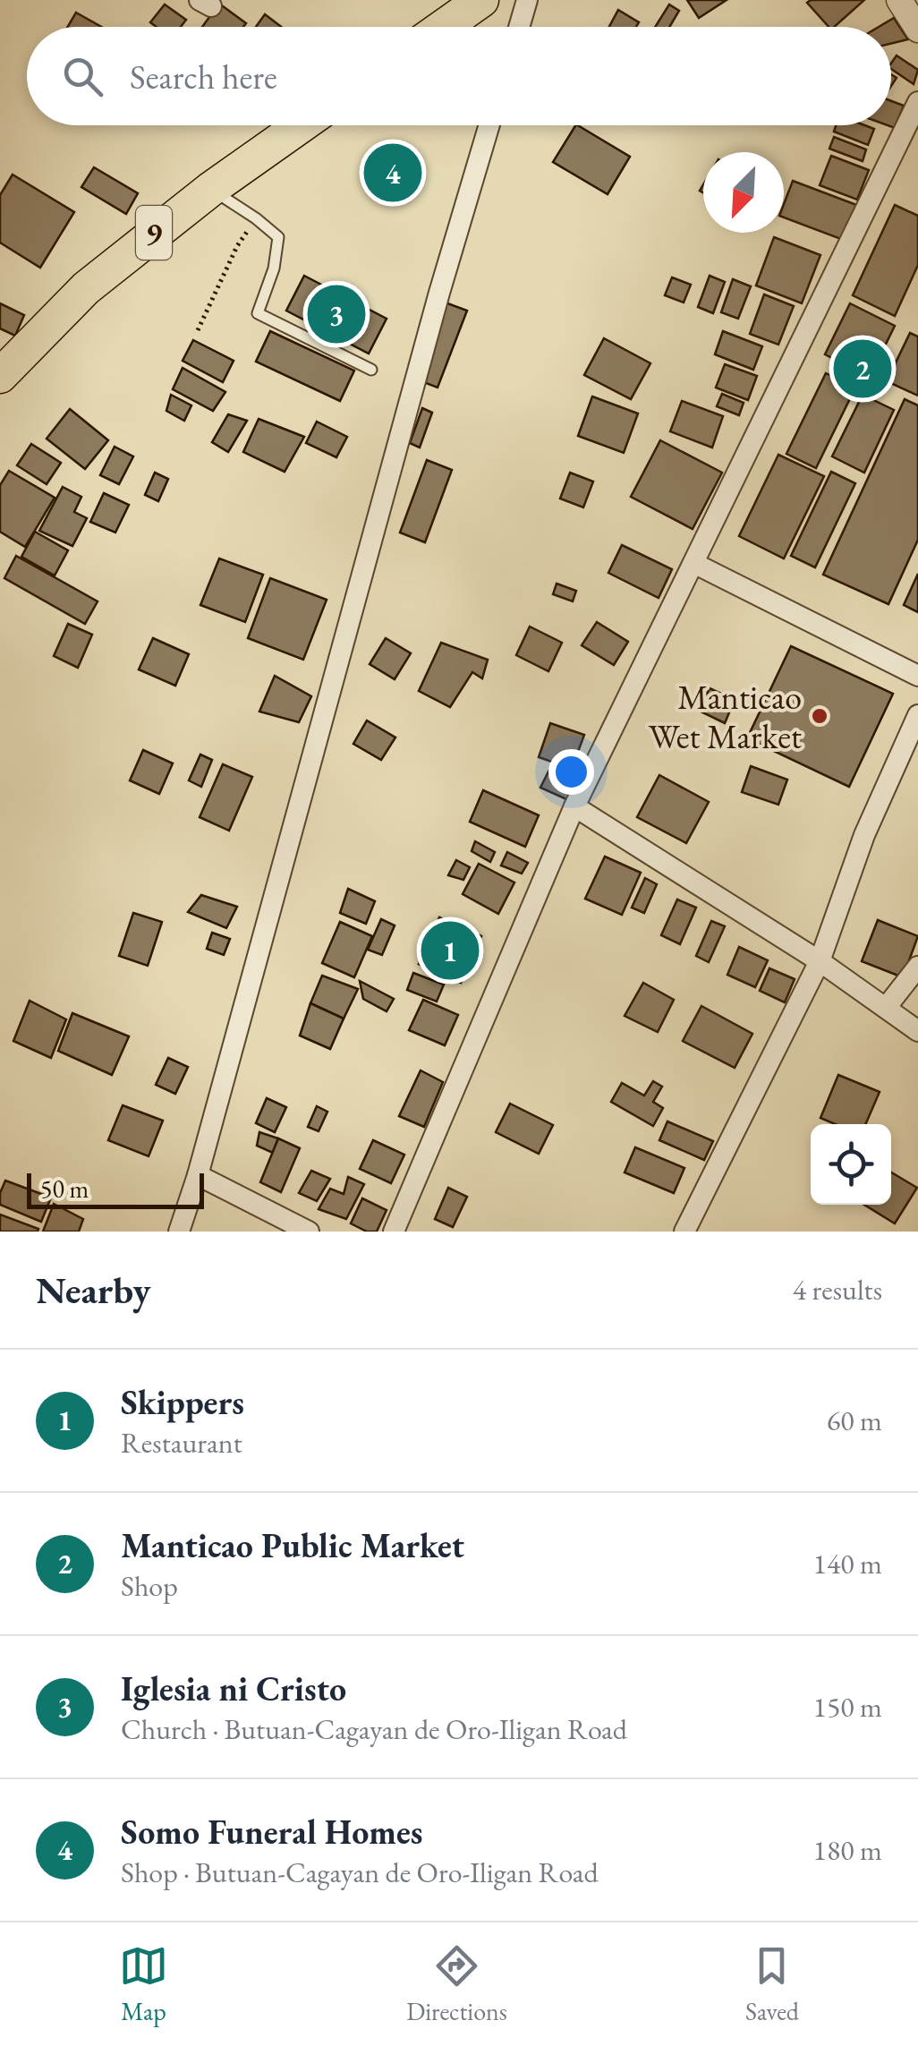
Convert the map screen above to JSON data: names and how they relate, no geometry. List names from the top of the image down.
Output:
{
  "streets": {
    "highway": ["9"]
  },
  "places": ["Manticao Wet Market"],
  "scale_bar": "50 m",
  "north": "bottom left",
  "page": {
    "search": "Search here",
    "pins": [
      "4",
      "3",
      "2",
      "1"
    ],
    "scale": "50 m",
    "heading": ["Nearby", "4 results"],
    "list": [
      {
        "mark": "1",
        "name": "Skippers",
        "note": "Restaurant",
        "value": "60 m"
      },
      {
        "mark": "2",
        "name": "Manticao Public Market",
        "note": "Shop",
        "value": "140 m"
      },
      {
        "mark": "3",
        "name": "Iglesia ni Cristo",
        "note": "Church · Butuan-Cagayan de Oro-Iligan Road",
        "value": "150 m"
      },
      {
        "mark": "4",
        "name": "Somo Funeral Homes",
        "note": "Shop · Butuan-Cagayan de Oro-Iligan Road",
        "value": "180 m"
      }
    ],
    "nav": ["Map", "Directions", "Saved"]
  }
}
